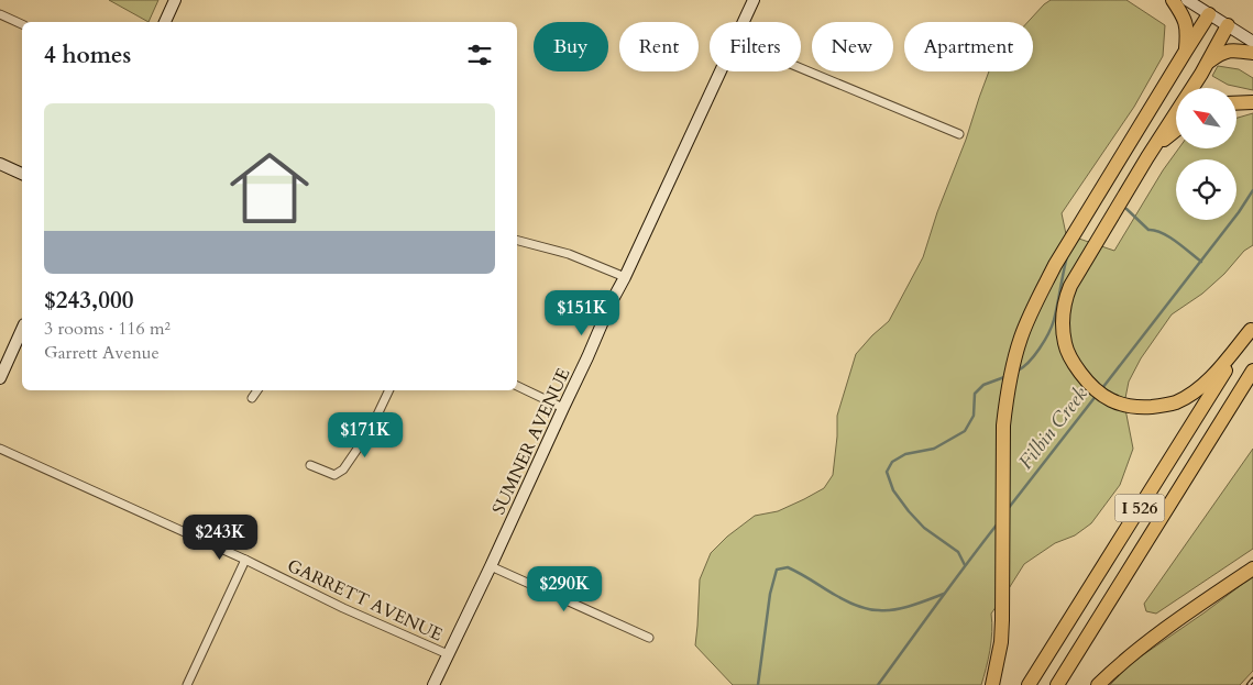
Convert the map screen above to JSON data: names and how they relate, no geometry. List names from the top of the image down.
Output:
{
  "streets": {
    "highway": ["I 526"],
    "street": ["SUMNER AVENUE", "GARRETT AVENUE"]
  },
  "crossings": [
    ["SUMNER AVENUE", "GARRETT AVENUE"]
  ],
  "water": ["Filbin Creek"],
  "north": "top left",
  "page": {
    "chip": [
      "Buy",
      "Rent",
      "Filters",
      "New",
      "Apartment"
    ],
    "heading": "4 homes",
    "list": [
      {
        "name": "$243,000",
        "note": "3 rooms · 116 m² · Garrett Avenue"
      }
    ],
    "price": [
      "$151K",
      "$171K",
      "$243K",
      "$290K"
    ]
  }
}
